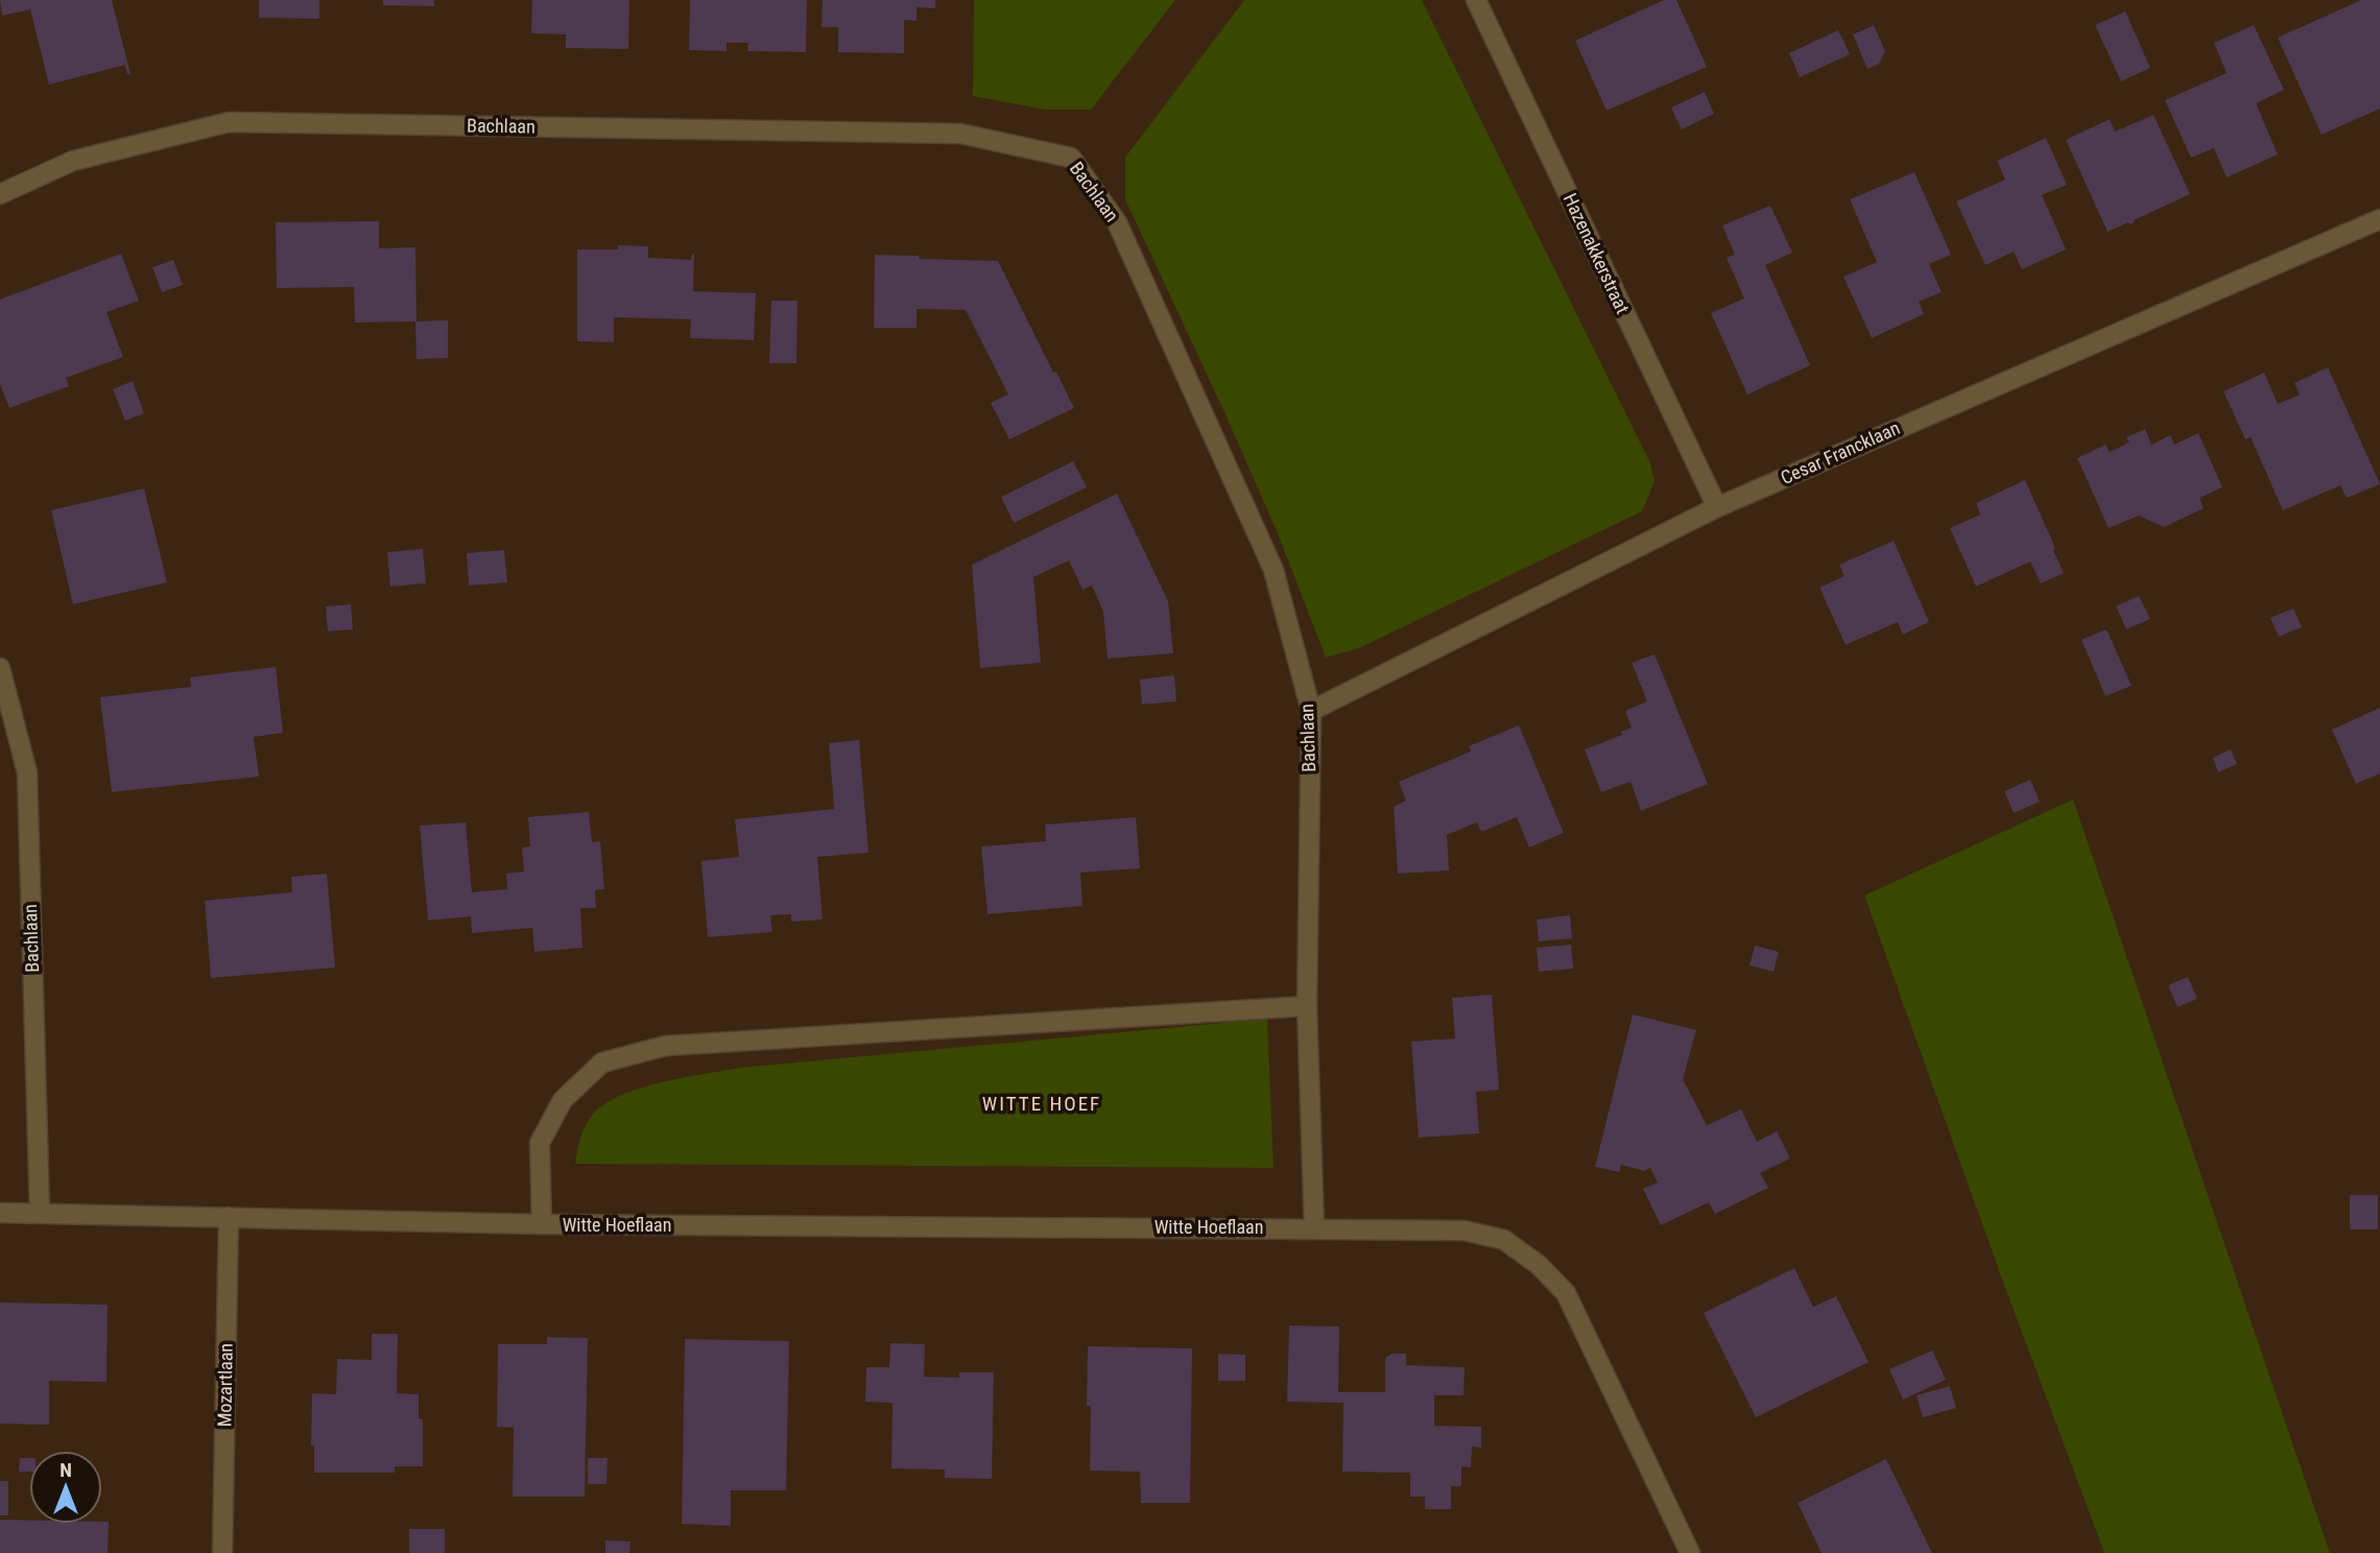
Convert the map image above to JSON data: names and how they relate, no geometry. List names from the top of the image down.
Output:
{
  "streets": {
    "street": [
      "Bachlaan",
      "Hazenakkerstraat",
      "Cesar Francklaan",
      "Witte Hoeflaan",
      "Mozartlaan"
    ]
  },
  "crossings": [
    ["Bachlaan", "Cesar Francklaan"],
    ["Bachlaan", "Witte Hoeflaan"],
    ["Hazenakkerstraat", "Cesar Francklaan"],
    ["Witte Hoeflaan", "Mozartlaan"]
  ],
  "districts": ["WITTE HOEF"],
  "north": "top"
}
